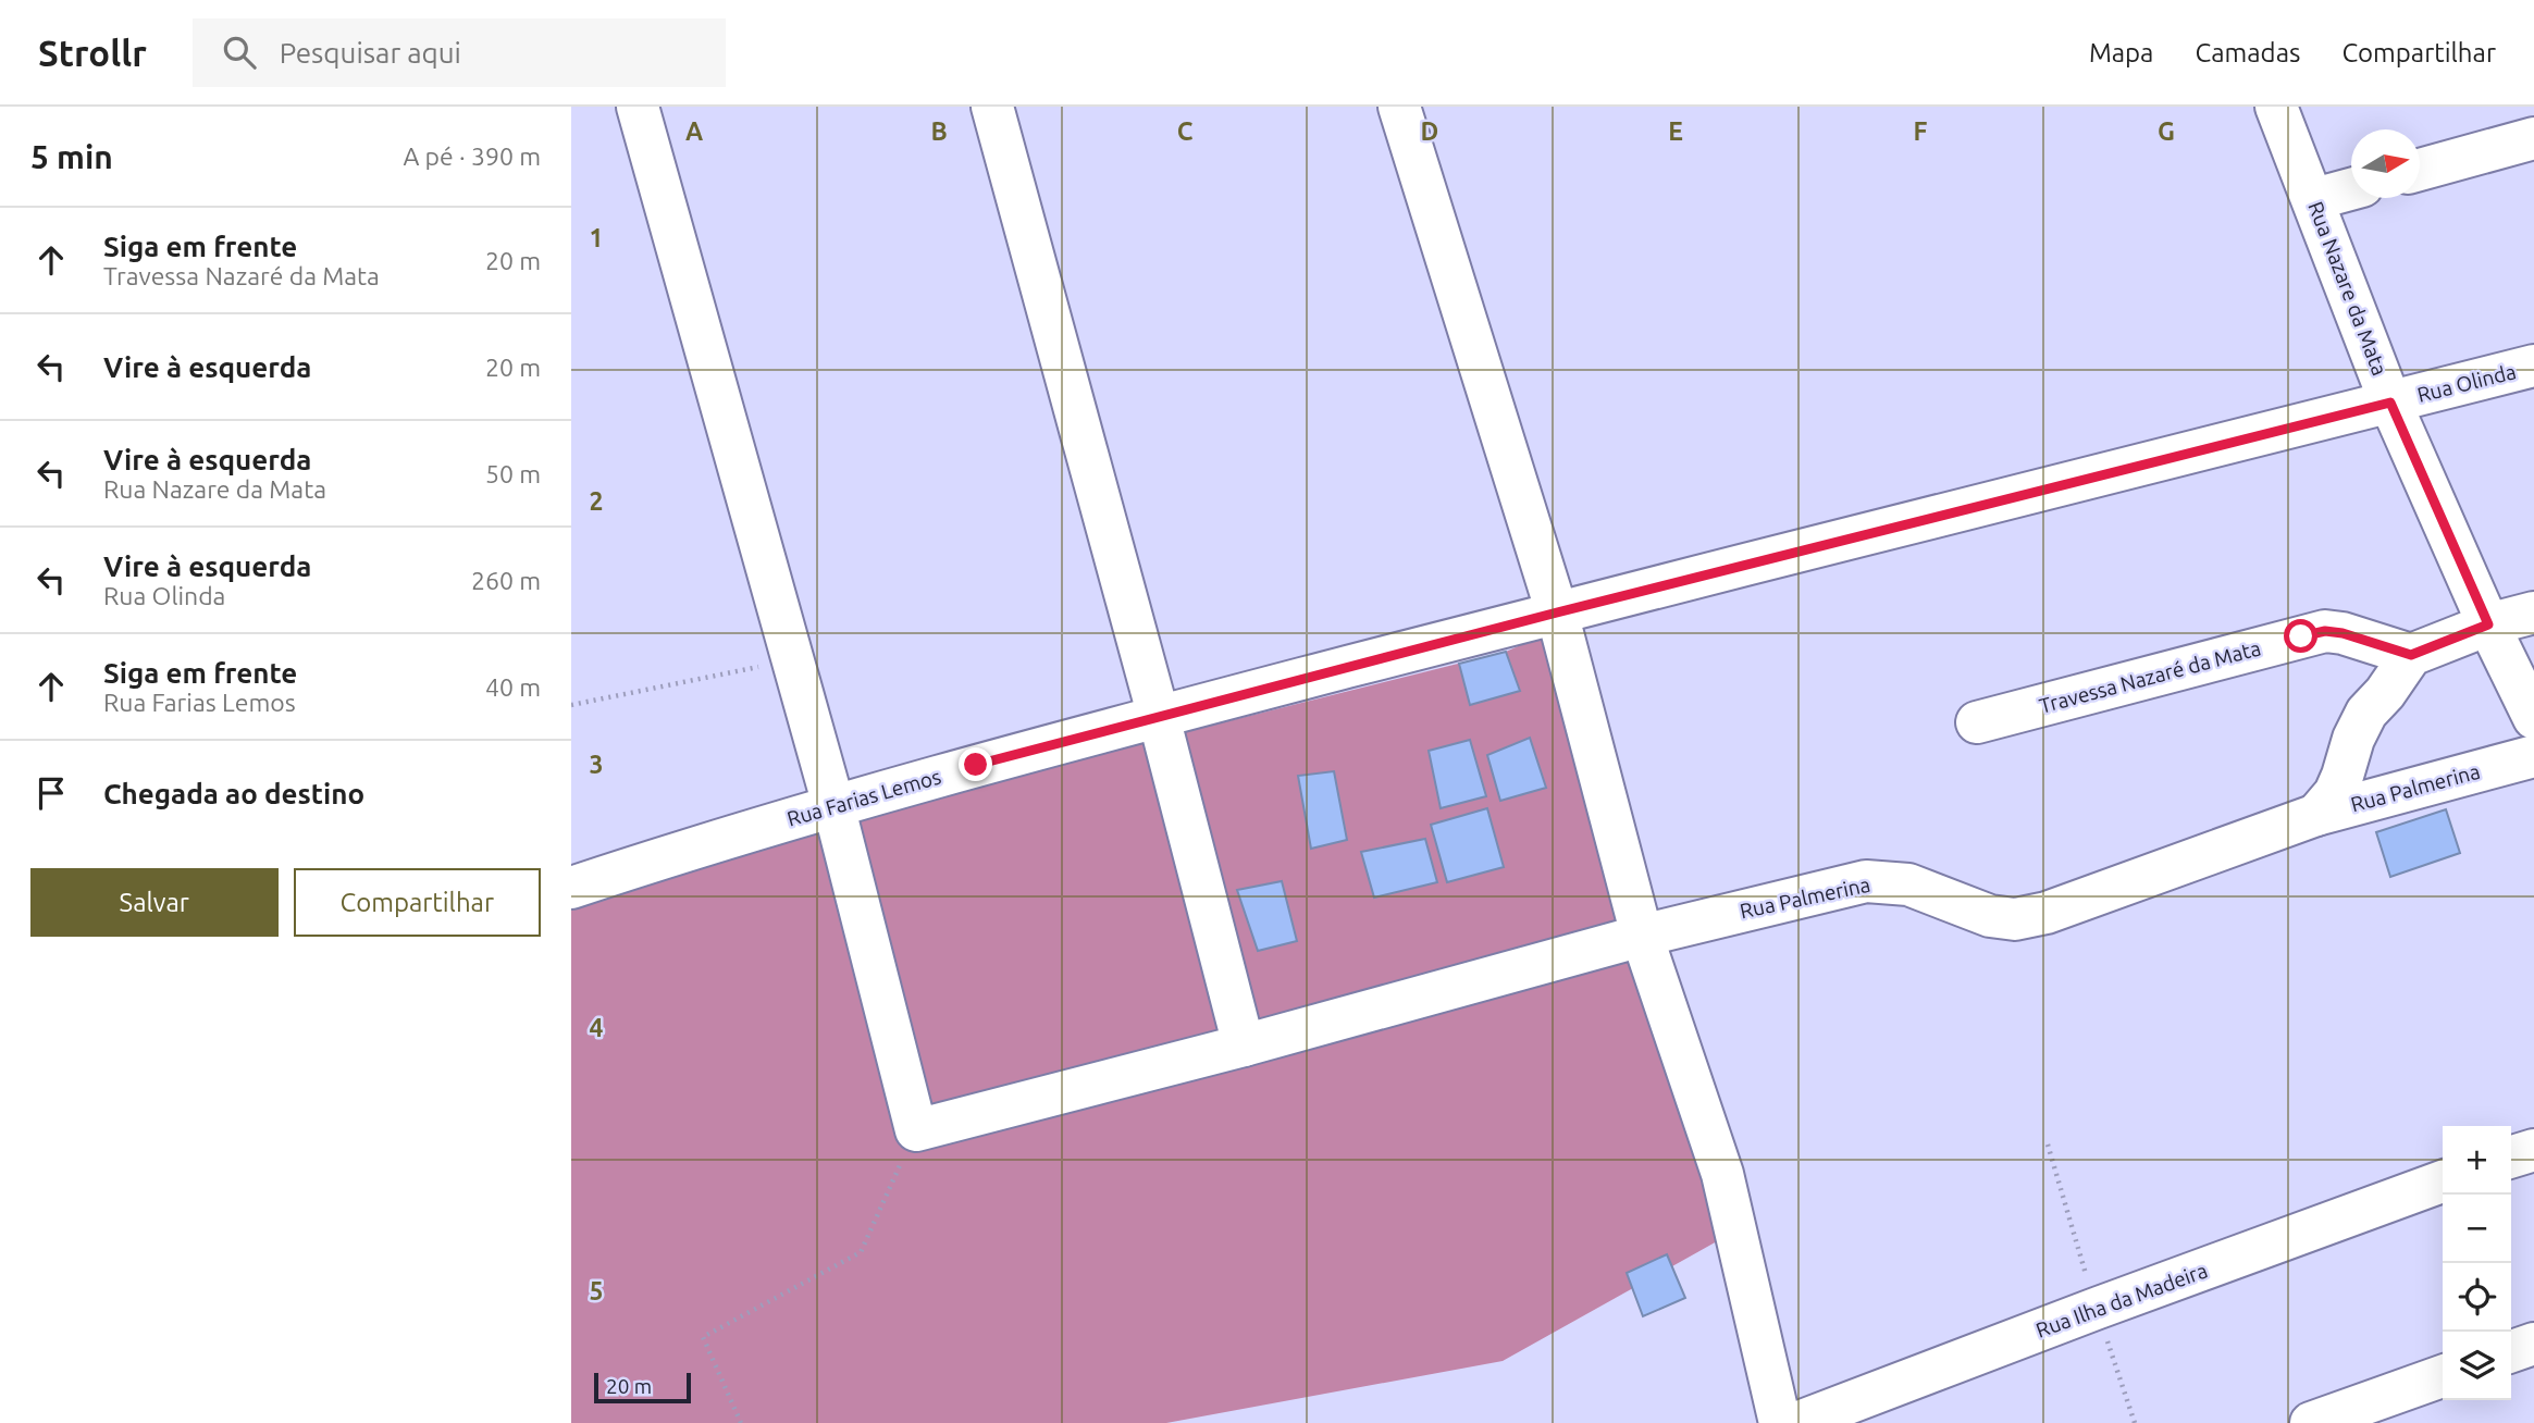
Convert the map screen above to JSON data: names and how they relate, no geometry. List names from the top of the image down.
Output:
{
  "streets": {
    "street": [
      "Rua Nazare da Mata",
      "Rua Olinda",
      "Travessa Nazaré da Mata",
      "Rua Palmerina",
      "Rua Farias Lemos",
      "Rua Ilha da Madeira"
    ]
  },
  "crossings": [
    ["Rua Nazare da Mata", "Rua Olinda"],
    ["Rua Olinda", "Rua Farias Lemos"]
  ],
  "scale_bar": "20 m",
  "north": "right",
  "page": {
    "header": "Strollr",
    "search": "Pesquisar aqui",
    "nav": ["Mapa", "Camadas", "Compartilhar"],
    "heading": ["5 min", "A pé · 390 m"],
    "list": [
      ["Siga em frente", "Travessa Nazaré da Mata", "20 m"],
      ["Vire à esquerda", "20 m"],
      ["Vire à esquerda", "Rua Nazare da Mata", "50 m"],
      ["Vire à esquerda", "Rua Olinda", "260 m"],
      ["Siga em frente", "Rua Farias Lemos", "40 m"],
      "Chegada ao destino"
    ],
    "buttons": ["Salvar", "Compartilhar"],
    "map_buttons": ["+", "−"],
    "scale": "20 m"
  },
  "grid": {
    "columns": [
      "A",
      "B",
      "C",
      "D",
      "E",
      "F",
      "G"
    ],
    "rows": [
      "1",
      "2",
      "3",
      "4",
      "5"
    ]
  }
}
